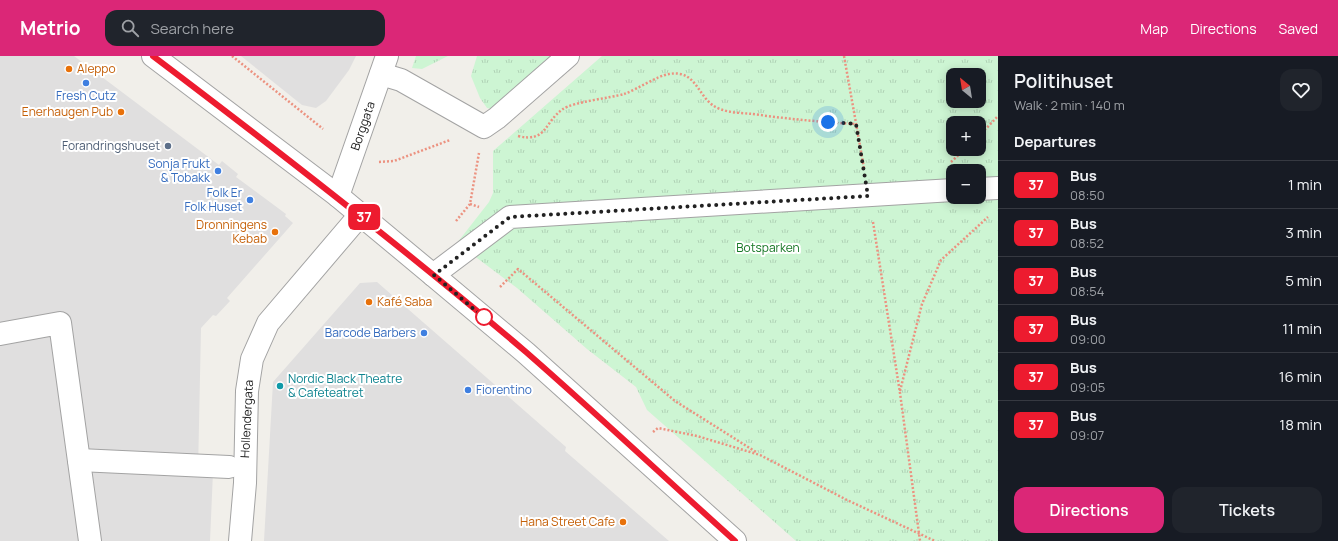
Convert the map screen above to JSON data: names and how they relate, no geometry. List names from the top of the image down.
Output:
{
  "streets": {
    "street": ["Borggata", "Hollendergata"]
  },
  "parks": ["Botsparken"],
  "places": [
    "Aleppo",
    "Fresh Cutz",
    "Enerhaugen Pub",
    "Forandringshuset",
    "Sonja Frukt & Tobakk",
    "Folk Er Folk Huset",
    "Dronningens Kebab",
    "Kafé Saba",
    "Barcode Barbers",
    "Nordic Black Theatre & Cafeteatret",
    "Fiorentino",
    "Hana Street Cafe"
  ],
  "lines": ["bus line 37"],
  "north": "top left",
  "page": {
    "header": "Metrio",
    "search": "Search here",
    "nav": ["Map", "Directions", "Saved"],
    "on_map": "37",
    "heading": [
      ["Politihuset", "Walk · 2 min · 140 m"],
      "Departures"
    ],
    "map_buttons": ["+", "−"],
    "list": [
      {
        "mark": "37",
        "name": "Bus",
        "note": "08:50",
        "value": "1 min"
      },
      {
        "mark": "37",
        "name": "Bus",
        "note": "08:52",
        "value": "3 min"
      },
      {
        "mark": "37",
        "name": "Bus",
        "note": "08:54",
        "value": "5 min"
      },
      {
        "mark": "37",
        "name": "Bus",
        "note": "09:00",
        "value": "11 min"
      },
      {
        "mark": "37",
        "name": "Bus",
        "note": "09:05",
        "value": "16 min"
      },
      {
        "mark": "37",
        "name": "Bus",
        "note": "09:07",
        "value": "18 min"
      }
    ],
    "buttons": ["Directions", "Tickets"]
  }
}
